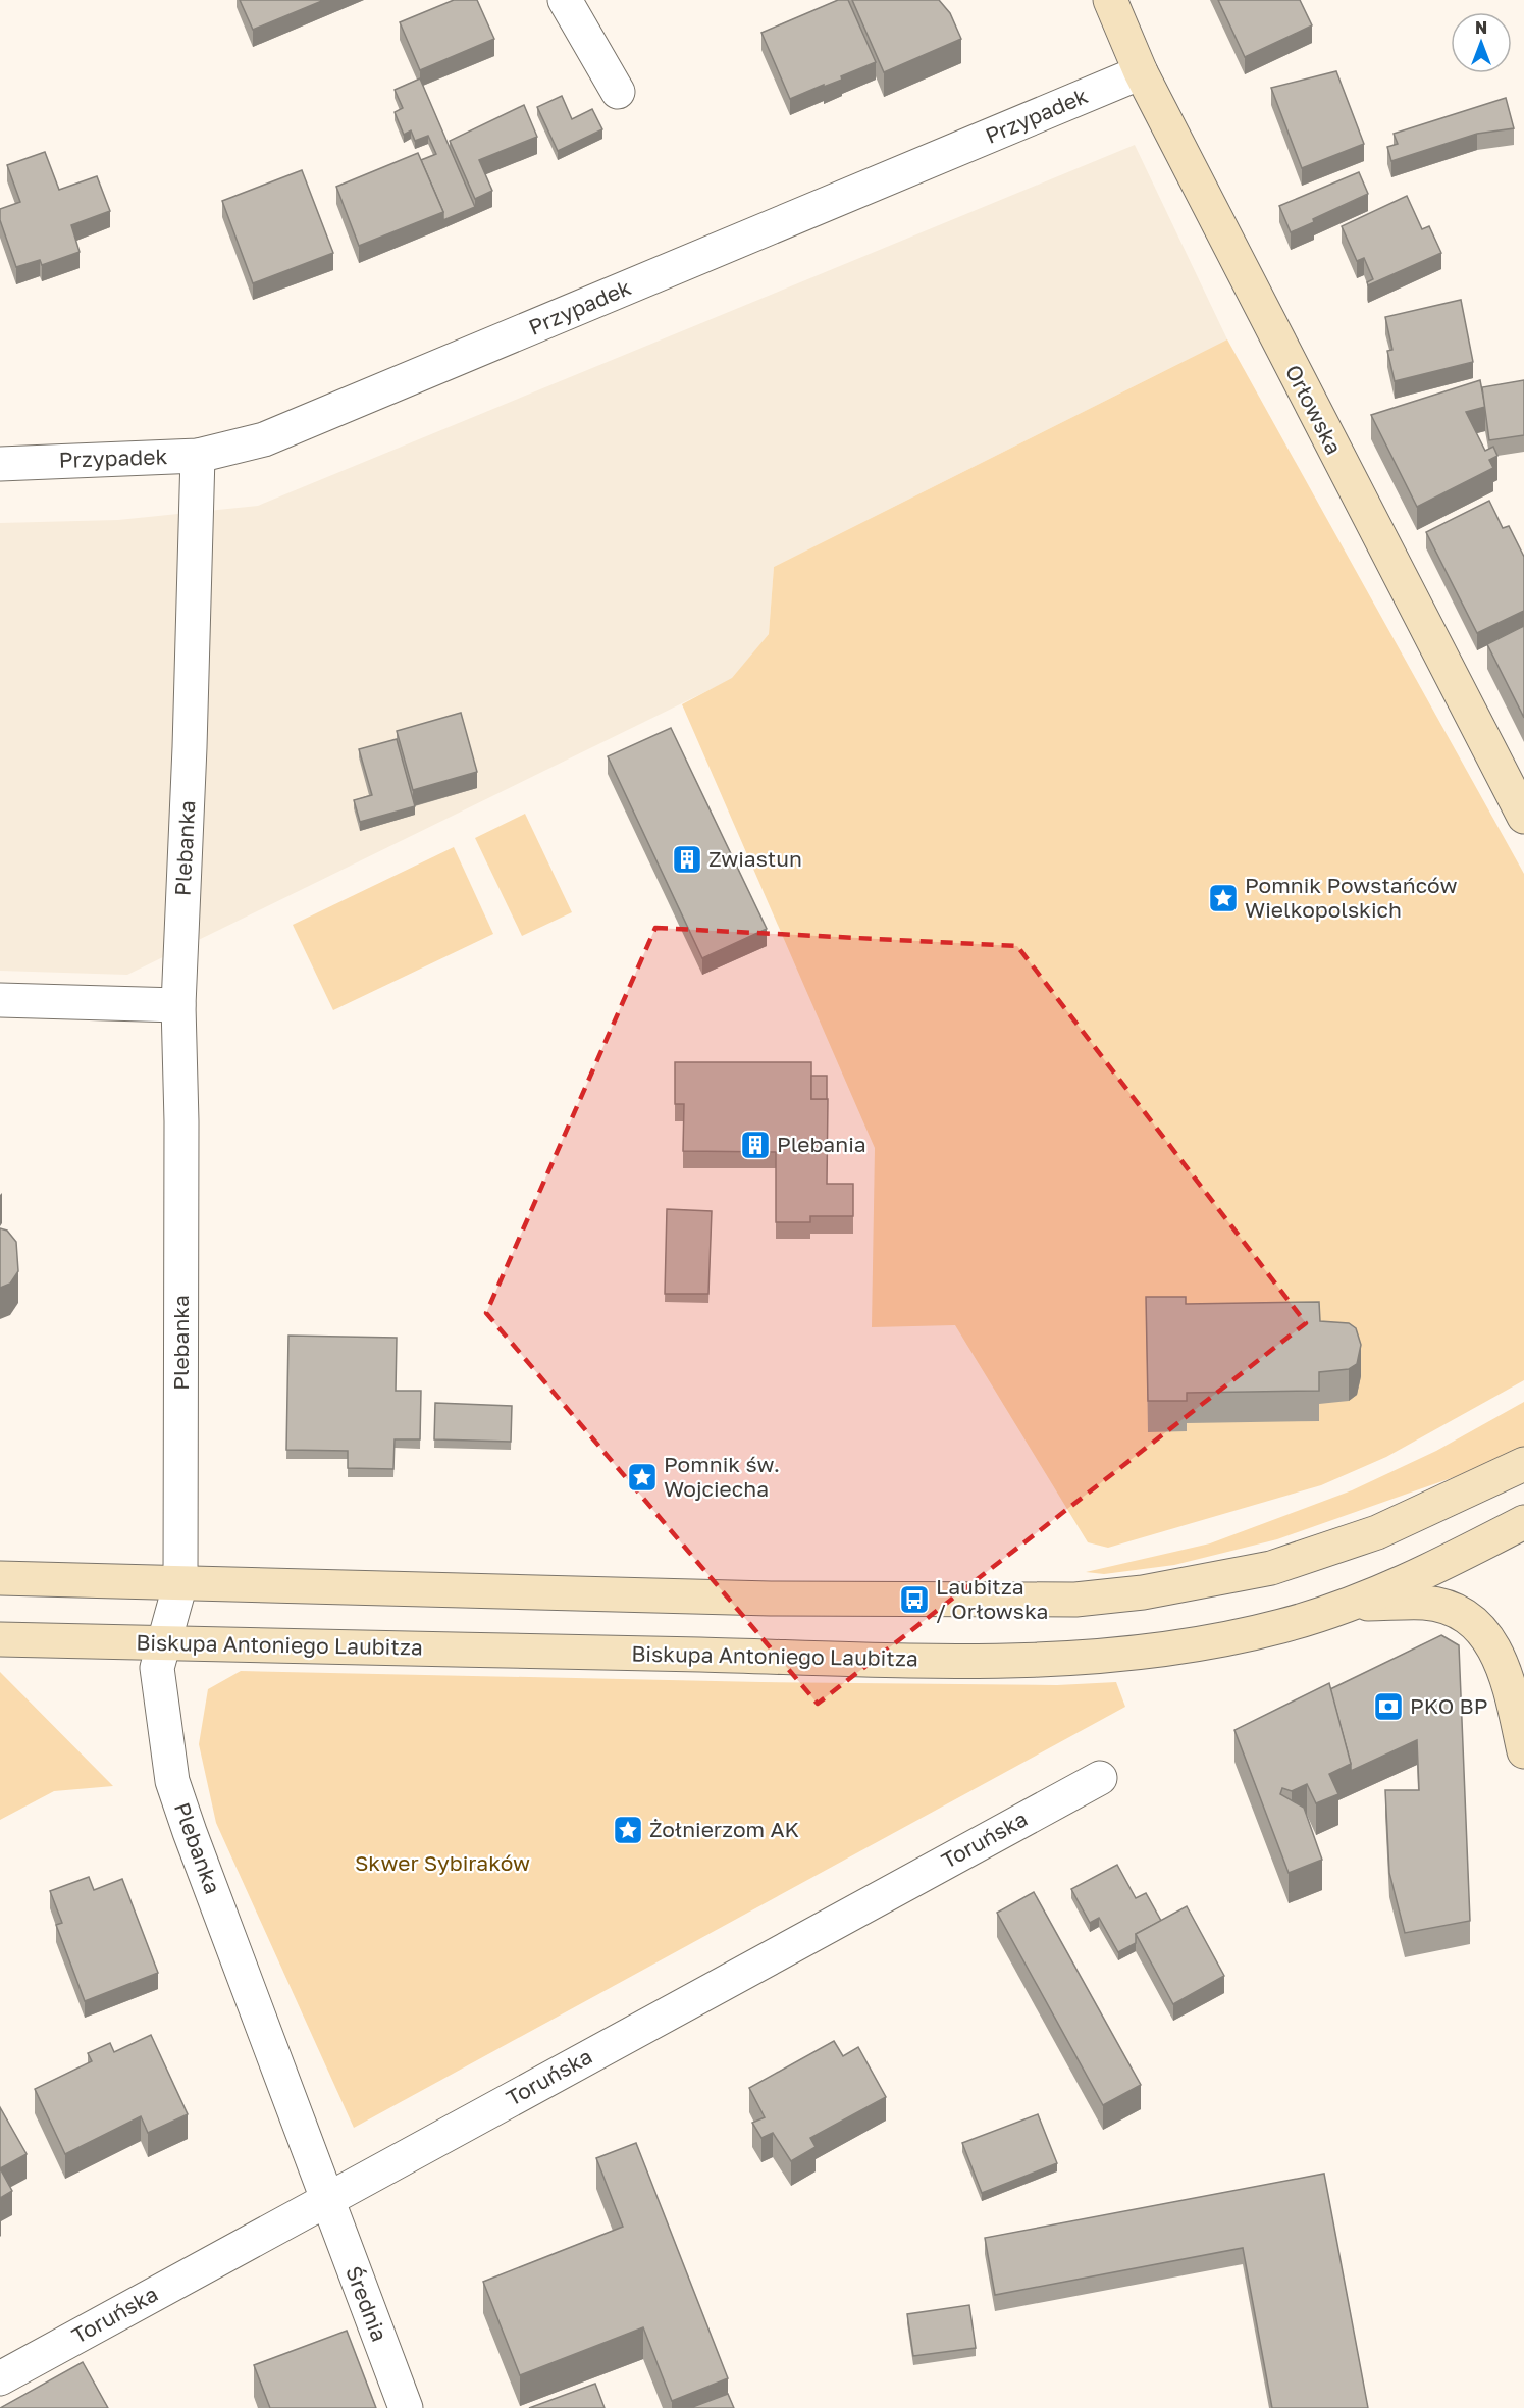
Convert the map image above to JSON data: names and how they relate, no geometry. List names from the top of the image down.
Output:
{
  "streets": {
    "main road": ["Orłowska", "Biskupa Antoniego Laubitza"],
    "street": [
      "Przypadek",
      "Plebanka",
      "Toruńska",
      "Średnia"
    ]
  },
  "crossings": [
    ["Przypadek", "Orłowska"],
    ["Przypadek", "Plebanka"],
    ["Plebanka", "Biskupa Antoniego Laubitza"],
    ["Plebanka", "Toruńska"],
    ["Plebanka", "Średnia"],
    ["Toruńska", "Średnia"]
  ],
  "parks": ["Skwer Sybiraków"],
  "places": {
    "building": ["Zwiastun", "Plebania"],
    "place": ["Pomnik Powstańców Wielkopolskich", "Pomnik św. Wojciecha", "Żołnierzom AK"],
    "bus stop": ["Laubitza / Orłowska"],
    "bank": ["PKO BP"]
  },
  "north": "top"
}
